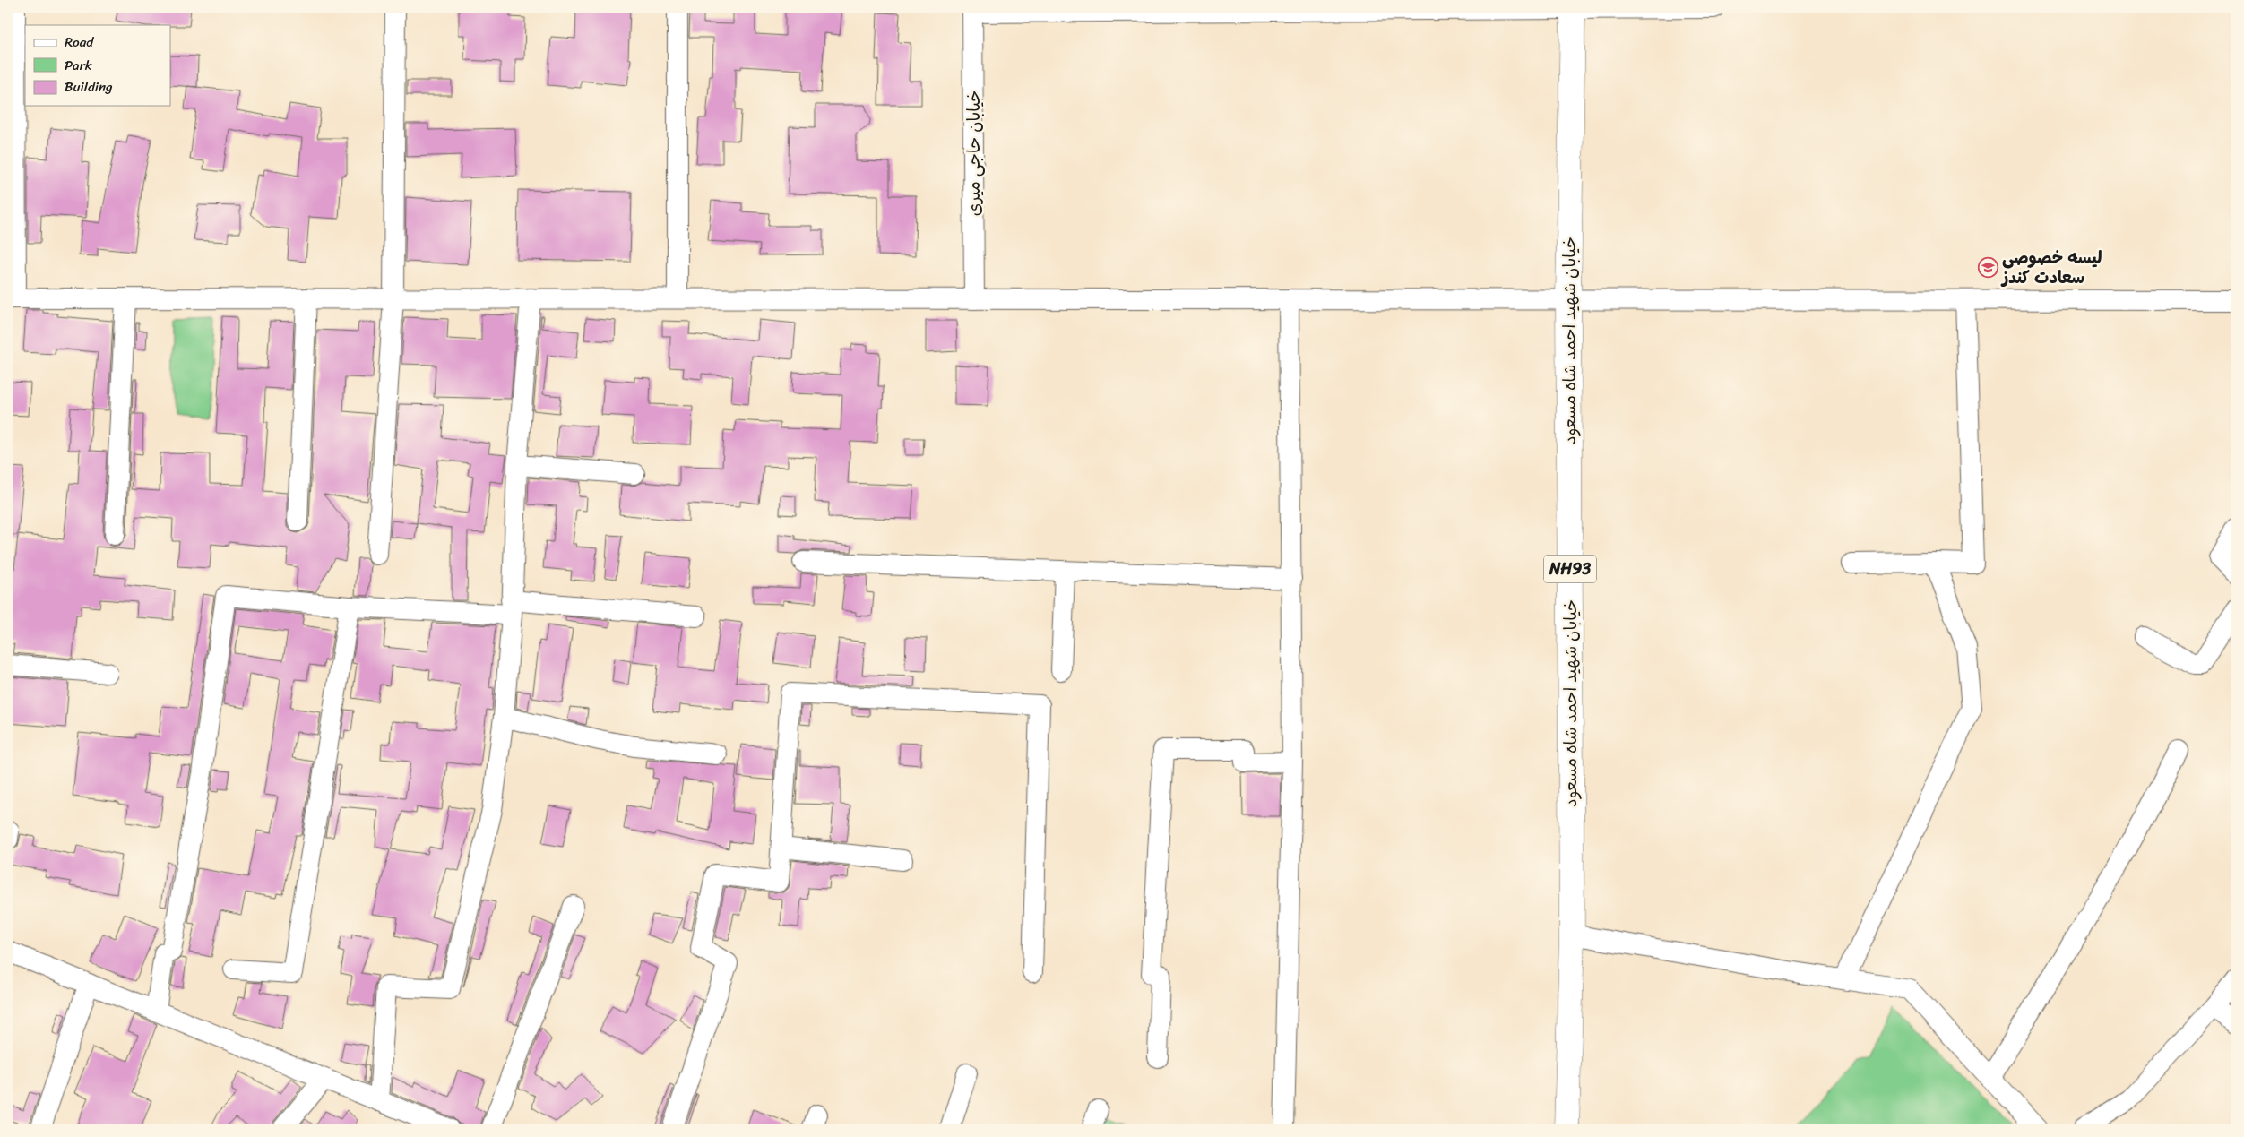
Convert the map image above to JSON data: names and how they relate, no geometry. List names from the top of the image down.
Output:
{
  "streets": {
    "main road": ["خیابان شهید احمد شاه مسعود", "NH93"],
    "street": ["خیابان حاجی میری"]
  },
  "places": {
    "school or university": ["لیسه خصوصی سعادت کندز"]
  },
  "legend": ["Road", "Park", "Building"]
}
